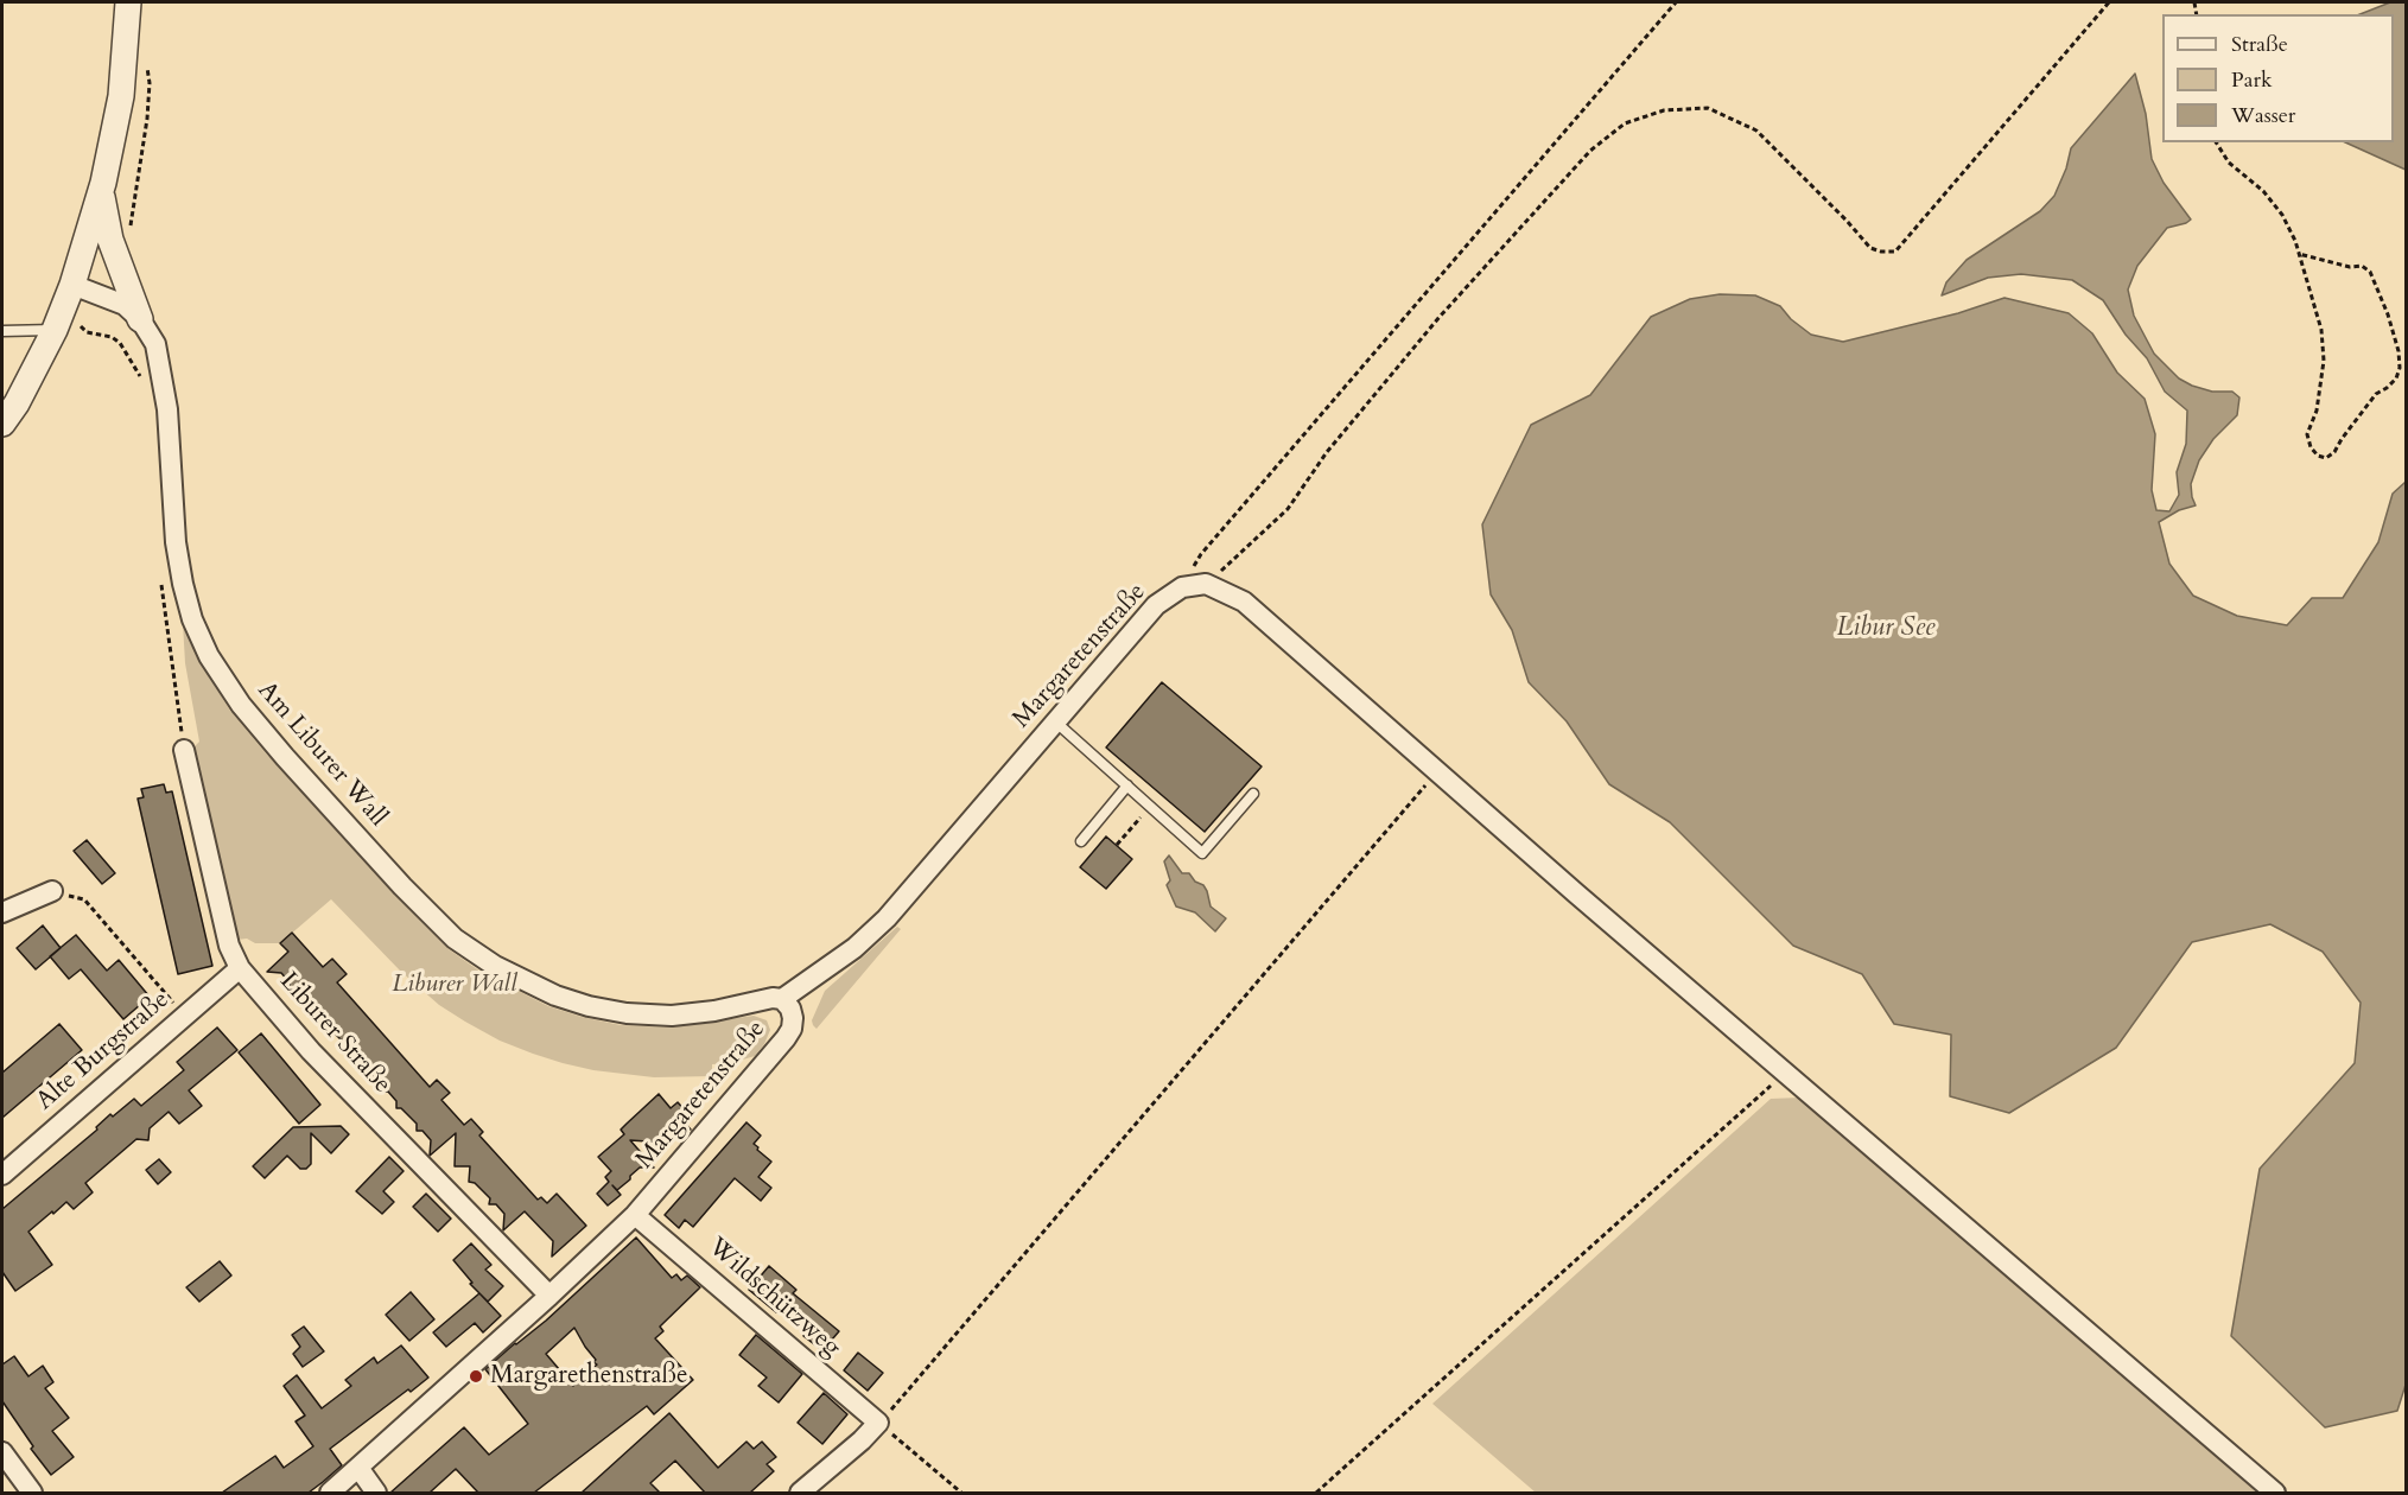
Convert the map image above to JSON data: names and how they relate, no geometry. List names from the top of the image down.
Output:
{
  "streets": {
    "street": [
      "Margaretenstraße",
      "Am Liburer Wall",
      "Liburer Straße",
      "Alte Burgstraße",
      "Wildschützweg"
    ]
  },
  "crossings": [
    ["Margaretenstraße", "Am Liburer Wall"],
    ["Margaretenstraße", "Liburer Straße"],
    ["Margaretenstraße", "Wildschützweg"],
    ["Liburer Straße", "Alte Burgstraße"]
  ],
  "water": ["Libur See"],
  "parks": ["Liburer Wall"],
  "places": ["Margarethenstraße"],
  "legend": ["Straße", "Park", "Wasser"]
}
